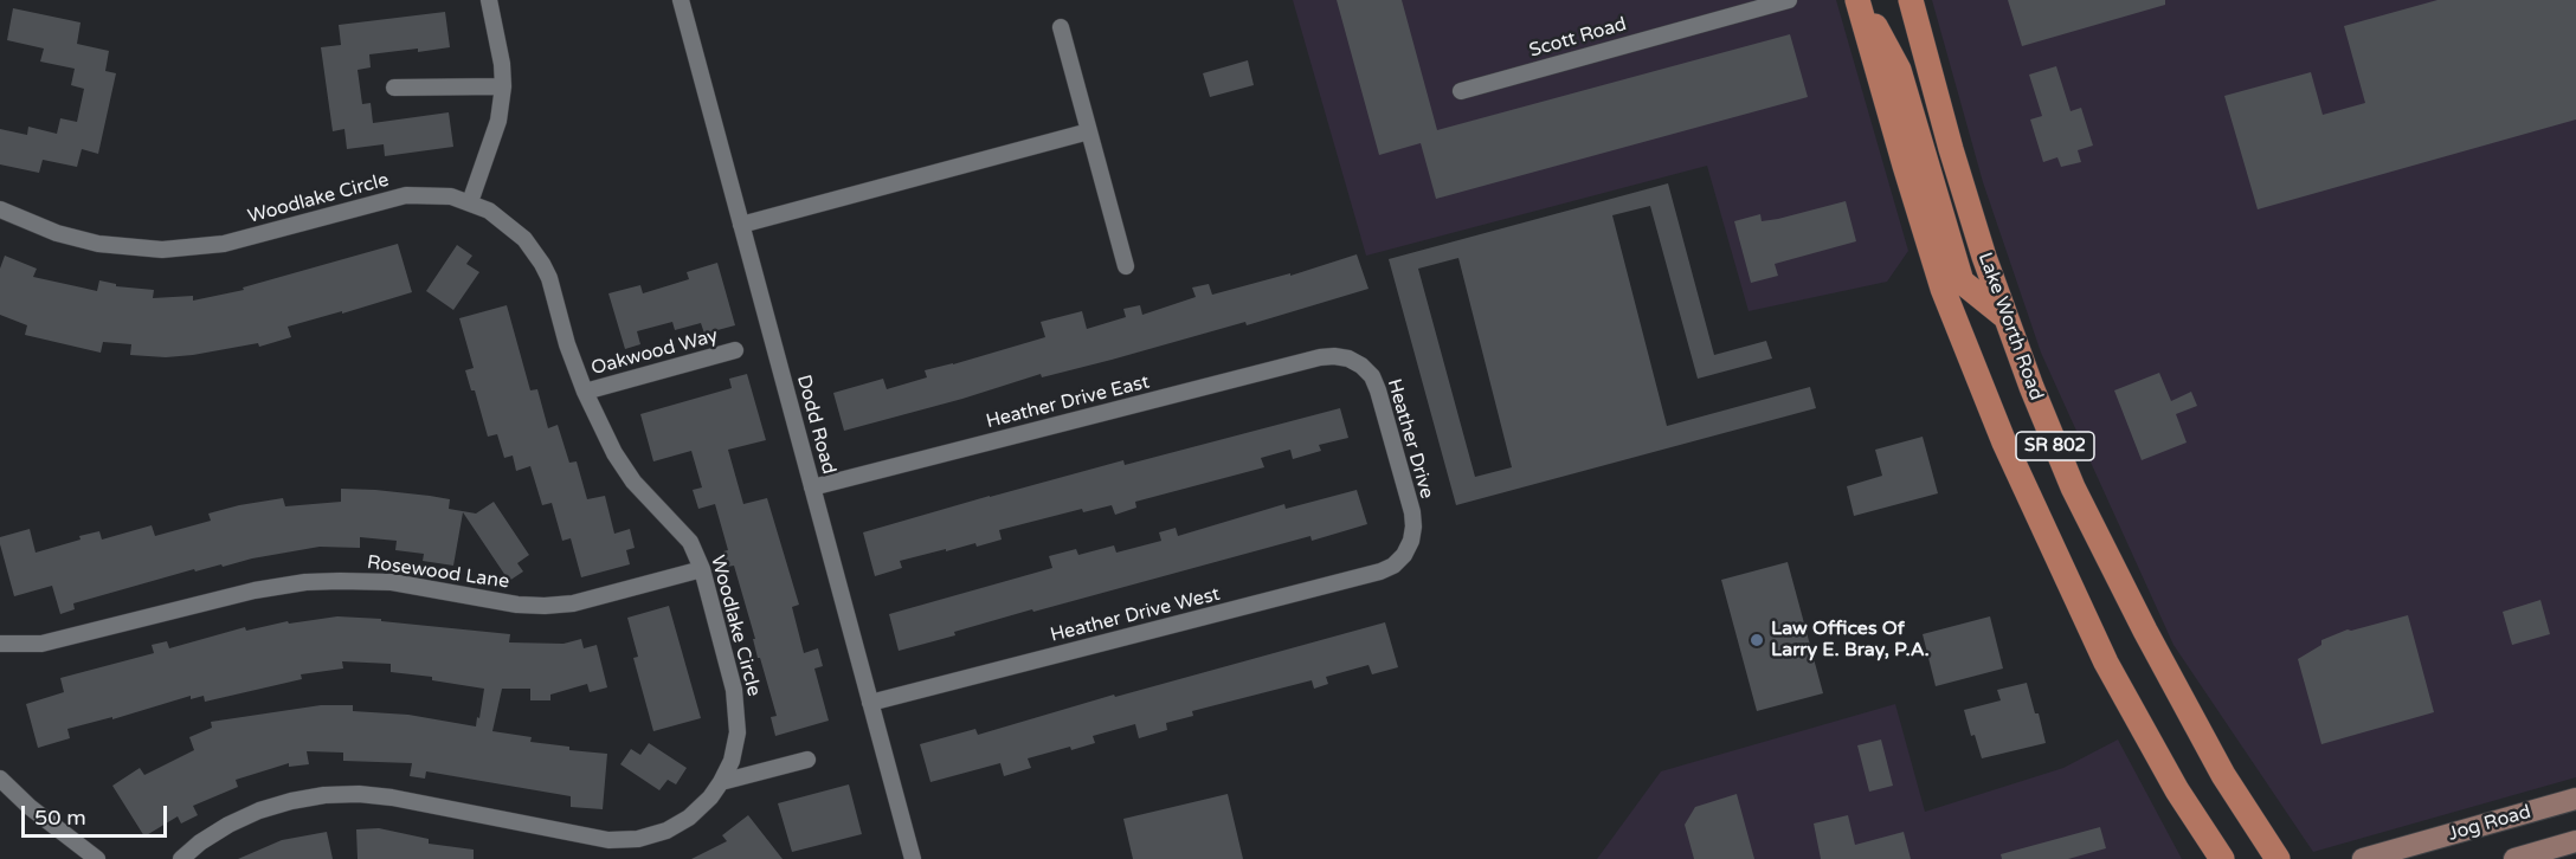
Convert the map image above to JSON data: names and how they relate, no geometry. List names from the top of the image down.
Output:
{
  "streets": {
    "main road": ["Lake Worth Road", "SR 802", "Jog Road"],
    "street": [
      "Scott Road",
      "Woodlake Circle",
      "Oakwood Way",
      "Heather Drive East",
      "Dodd Road",
      "Heather Drive",
      "Rosewood Lane",
      "Heather Drive West"
    ]
  },
  "crossings": [
    ["Woodlake Circle", "Oakwood Way"],
    ["Woodlake Circle", "Rosewood Lane"],
    ["Heather Drive East", "Dodd Road"],
    ["Heather Drive East", "Heather Drive"],
    ["Dodd Road", "Heather Drive West"],
    ["Heather Drive", "Heather Drive West"]
  ],
  "places": ["Law Offices Of Larry E. Bray, P.A."],
  "scale_bar": "50 m"
}
